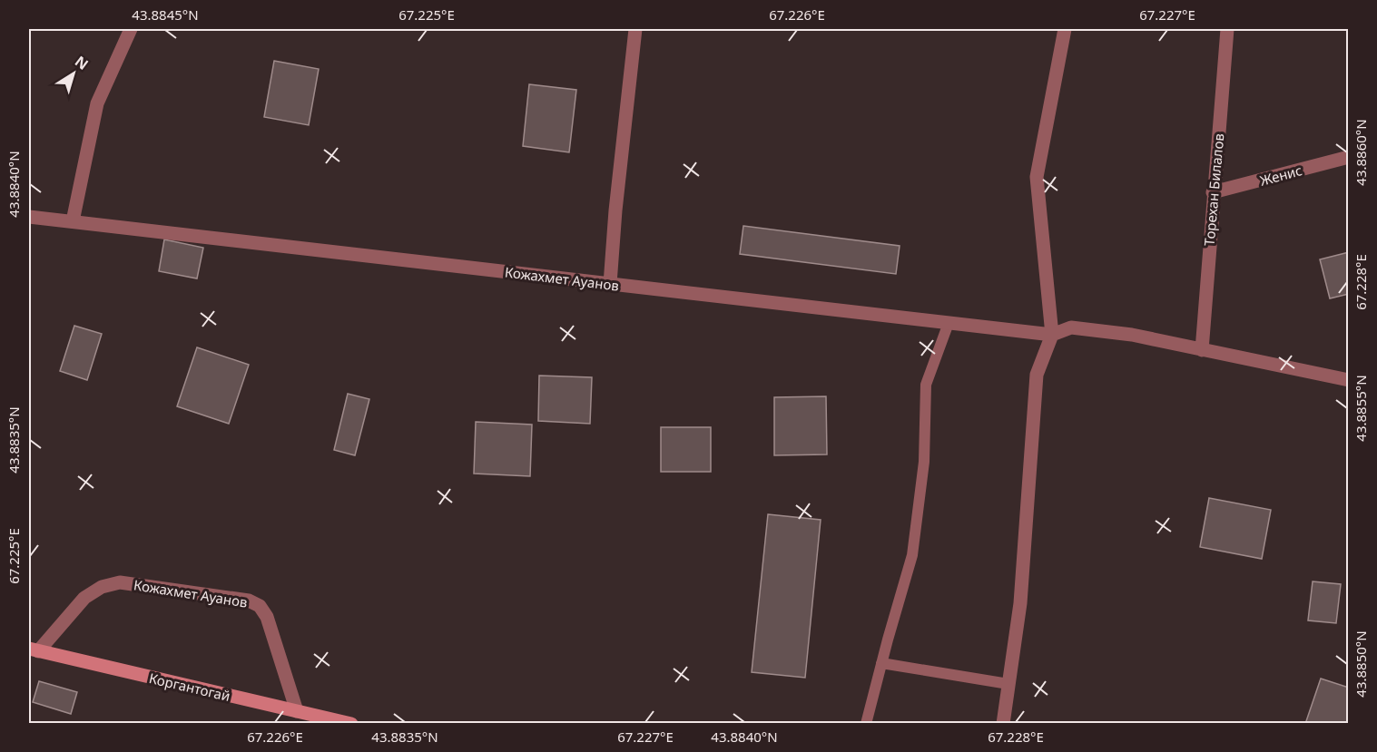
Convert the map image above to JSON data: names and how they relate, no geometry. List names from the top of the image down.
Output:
{
  "streets": {
    "main road": ["Коргантогай"],
    "street": ["Женис", "Торехан Билалов", "Кожахмет Ауанов"]
  },
  "crossings": [
    ["Женис", "Торехан Билалов"],
    ["Кожахмет Ауанов", "Коргантогай"]
  ],
  "north": "top right",
  "coordinates": [
    "43.8845°N",
    "67.225°E",
    "67.226°E",
    "67.227°E",
    "43.8860°N",
    "43.8840°N",
    "67.228°E",
    "43.8855°N",
    "43.8835°N",
    "43.8850°N"
  ]
}
